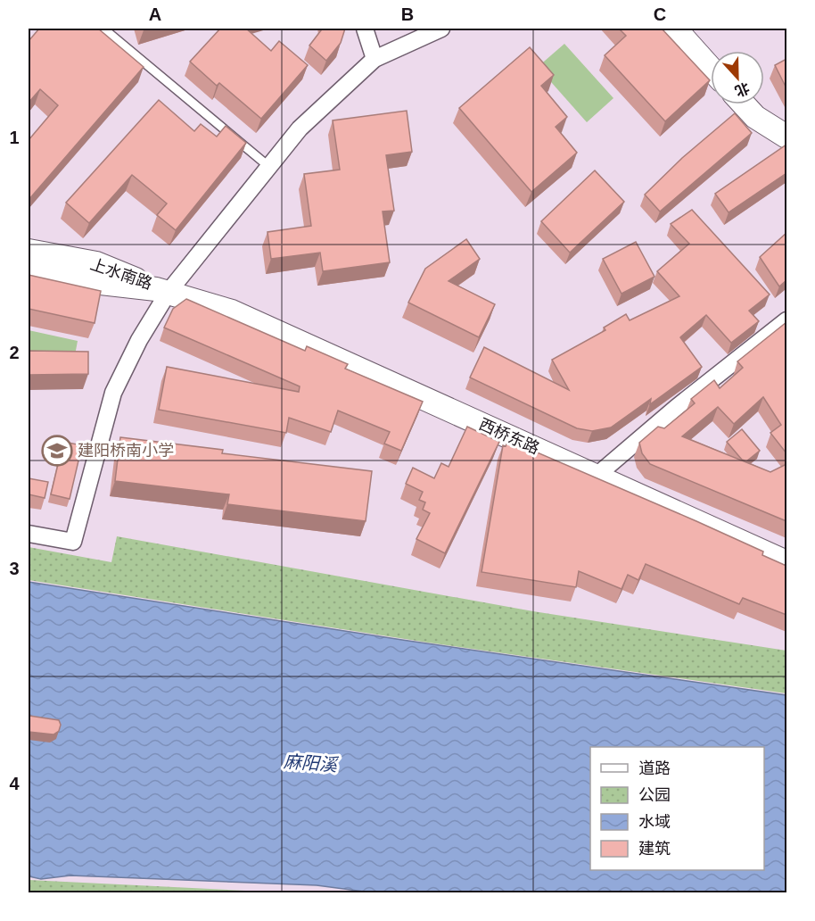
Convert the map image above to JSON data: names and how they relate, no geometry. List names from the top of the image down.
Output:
{
  "streets": {
    "main road": ["上水南路", "西桥东路"]
  },
  "crossings": [
    ["上水南路", "西桥东路"]
  ],
  "water": ["麻阳溪"],
  "places": {
    "school or university": ["建阳桥南小学"]
  },
  "legend": [
    "道路",
    "公园",
    "水域",
    "建筑"
  ],
  "north": "bottom",
  "grid": {
    "columns": ["A", "B", "C"],
    "rows": [
      "1",
      "2",
      "3",
      "4"
    ]
  }
}
